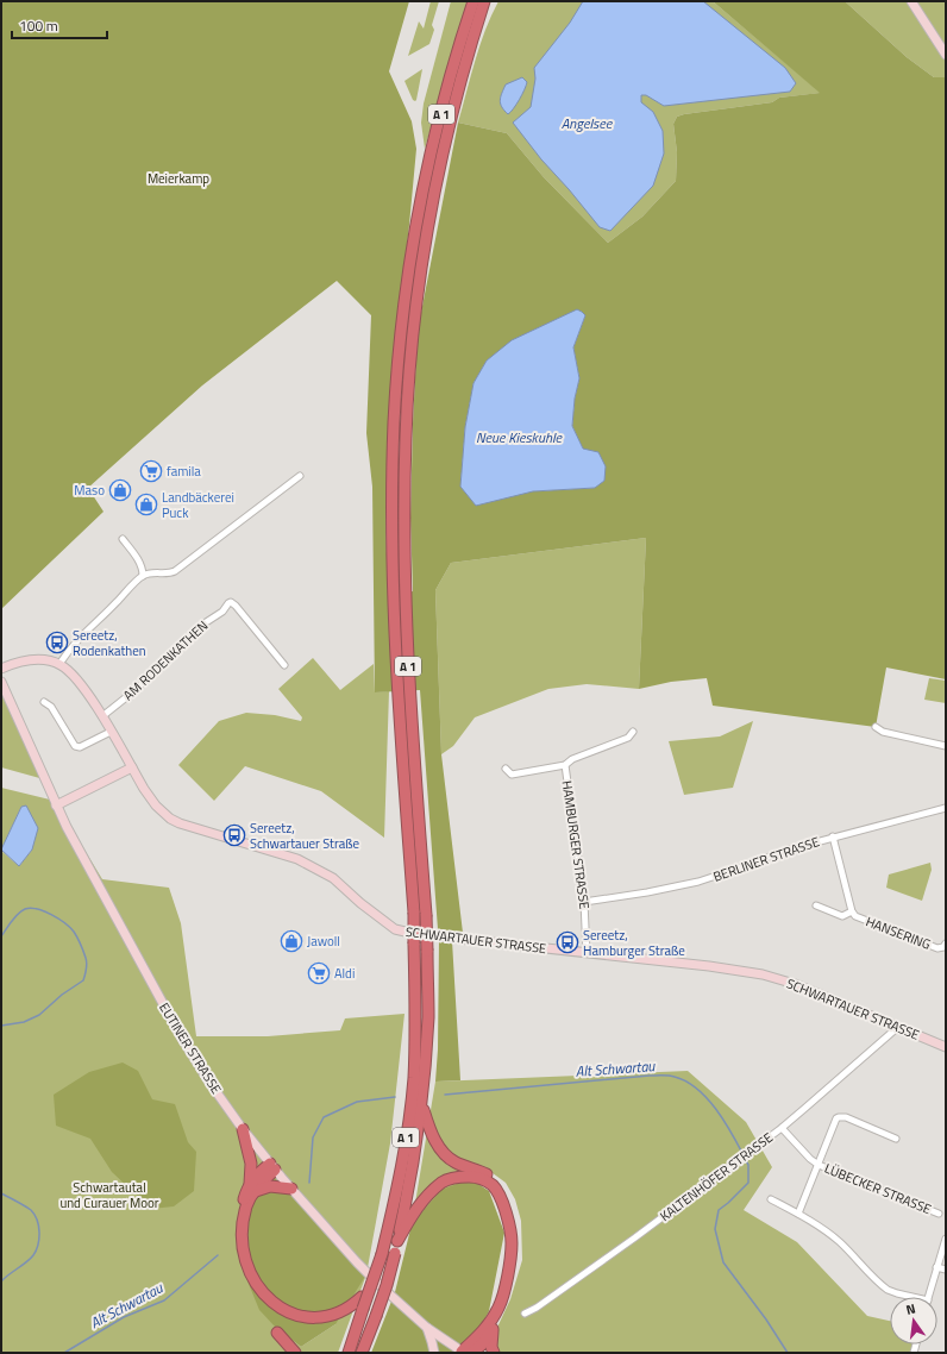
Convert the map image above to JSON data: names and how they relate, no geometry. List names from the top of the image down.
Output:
{
  "streets": {
    "highway": ["A 1"],
    "street": [
      "AM RODENKATHEN",
      "HAMBURGER STRASSE",
      "BERLINER STRASSE",
      "HANSERING",
      "SCHWARTAUER STRASSE",
      "EUTINER STRASSE",
      "KALTENHÖFER STRASSE",
      "LÜBECKER STRASSE"
    ]
  },
  "crossings": [
    ["AM RODENKATHEN", "SCHWARTAUER STRASSE"],
    ["HAMBURGER STRASSE", "BERLINER STRASSE"],
    ["HAMBURGER STRASSE", "SCHWARTAUER STRASSE"],
    ["BERLINER STRASSE", "HANSERING"],
    ["SCHWARTAUER STRASSE", "KALTENHÖFER STRASSE"],
    ["KALTENHÖFER STRASSE", "LÜBECKER STRASSE"]
  ],
  "water": ["Angelsee", "Neue Kieskuhle", "Alt Schwartau"],
  "parks": ["Meierkamp", "Schwartautal und Curauer Moor"],
  "places": {
    "supermarket": ["famila", "Aldi"],
    "shop": ["Maso", "Landbäckerei Puck", "Jawoll"],
    "bus stop": ["Sereetz, Rodenkathen", "Sereetz, Schwartauer Straße", "Sereetz, Hamburger Straße"]
  },
  "scale_bar": "100 m",
  "north": "top"
}
